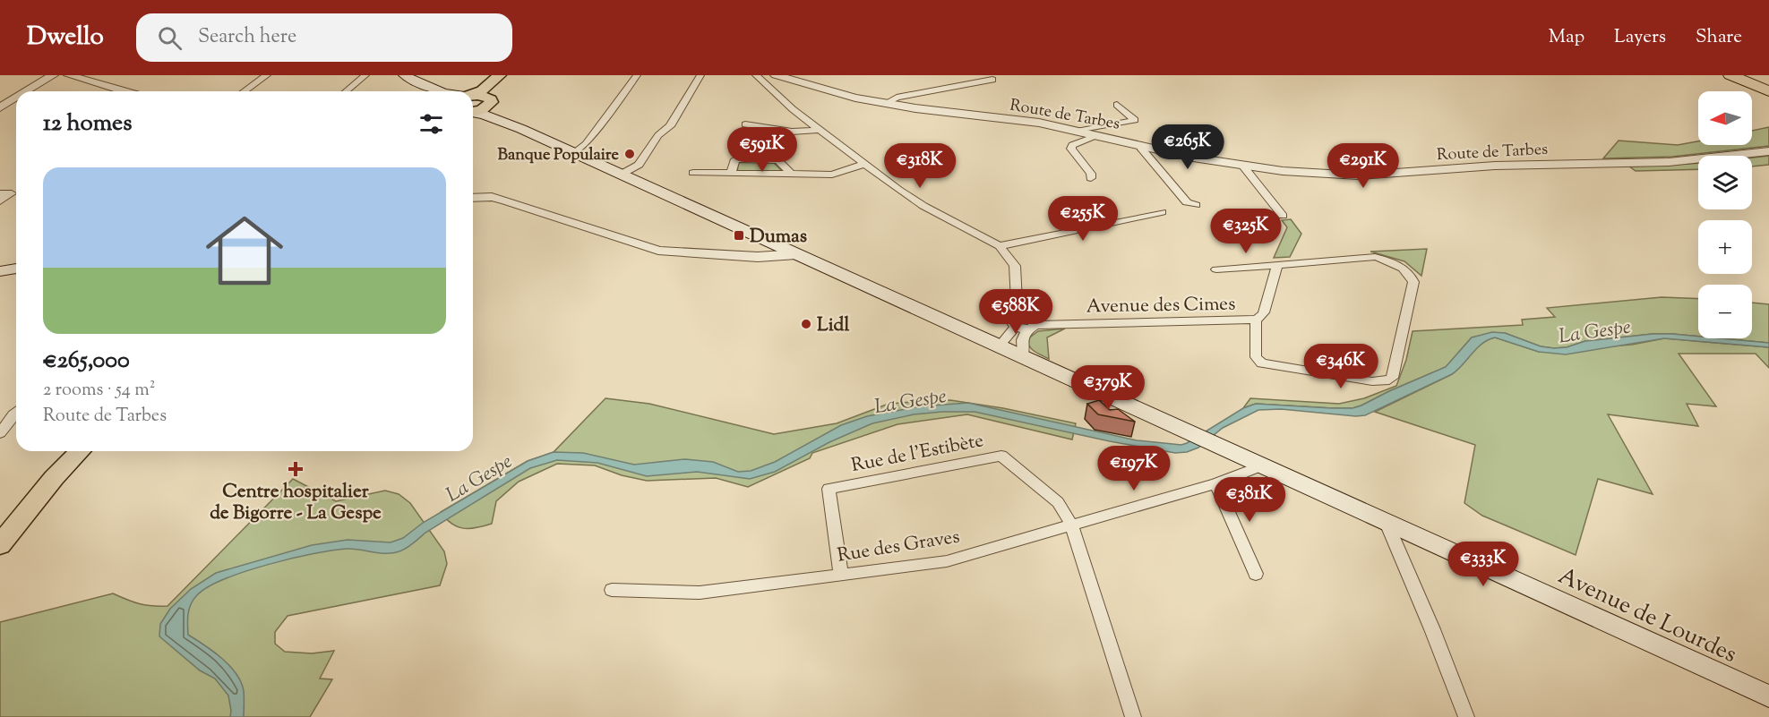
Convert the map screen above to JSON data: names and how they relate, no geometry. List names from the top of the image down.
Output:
{
  "streets": {
    "main road": ["Avenue de Lourdes"],
    "street": [
      "Route de Tarbes",
      "Avenue des Cimes",
      "Rue de l'Estibète",
      "Rue des Graves"
    ]
  },
  "crossings": [
    ["Rue de l'Estibète", "Rue des Graves"],
    ["Rue des Graves", "Avenue de Lourdes"]
  ],
  "water": ["La Gespe"],
  "places": {
    "other": ["Banque Populaire", "Lidl"],
    "transit": ["Dumas"],
    "health": ["Centre hospitalier de Bigorre - La Gespe"]
  },
  "north": "left",
  "page": {
    "header": "Dwello",
    "search": "Search here",
    "nav": ["Map", "Layers", "Share"],
    "map_buttons": ["+", "−"],
    "heading": "12 homes",
    "price": [
      "€265K",
      "€591K",
      "€318K",
      "€291K",
      "€255K",
      "€325K",
      "€588K",
      "€346K",
      "€379K",
      "€197K",
      "€381K",
      "€333K"
    ],
    "list": [
      {
        "name": "€265,000",
        "note": "2 rooms · 54 m² · Route de Tarbes"
      }
    ]
  }
}
